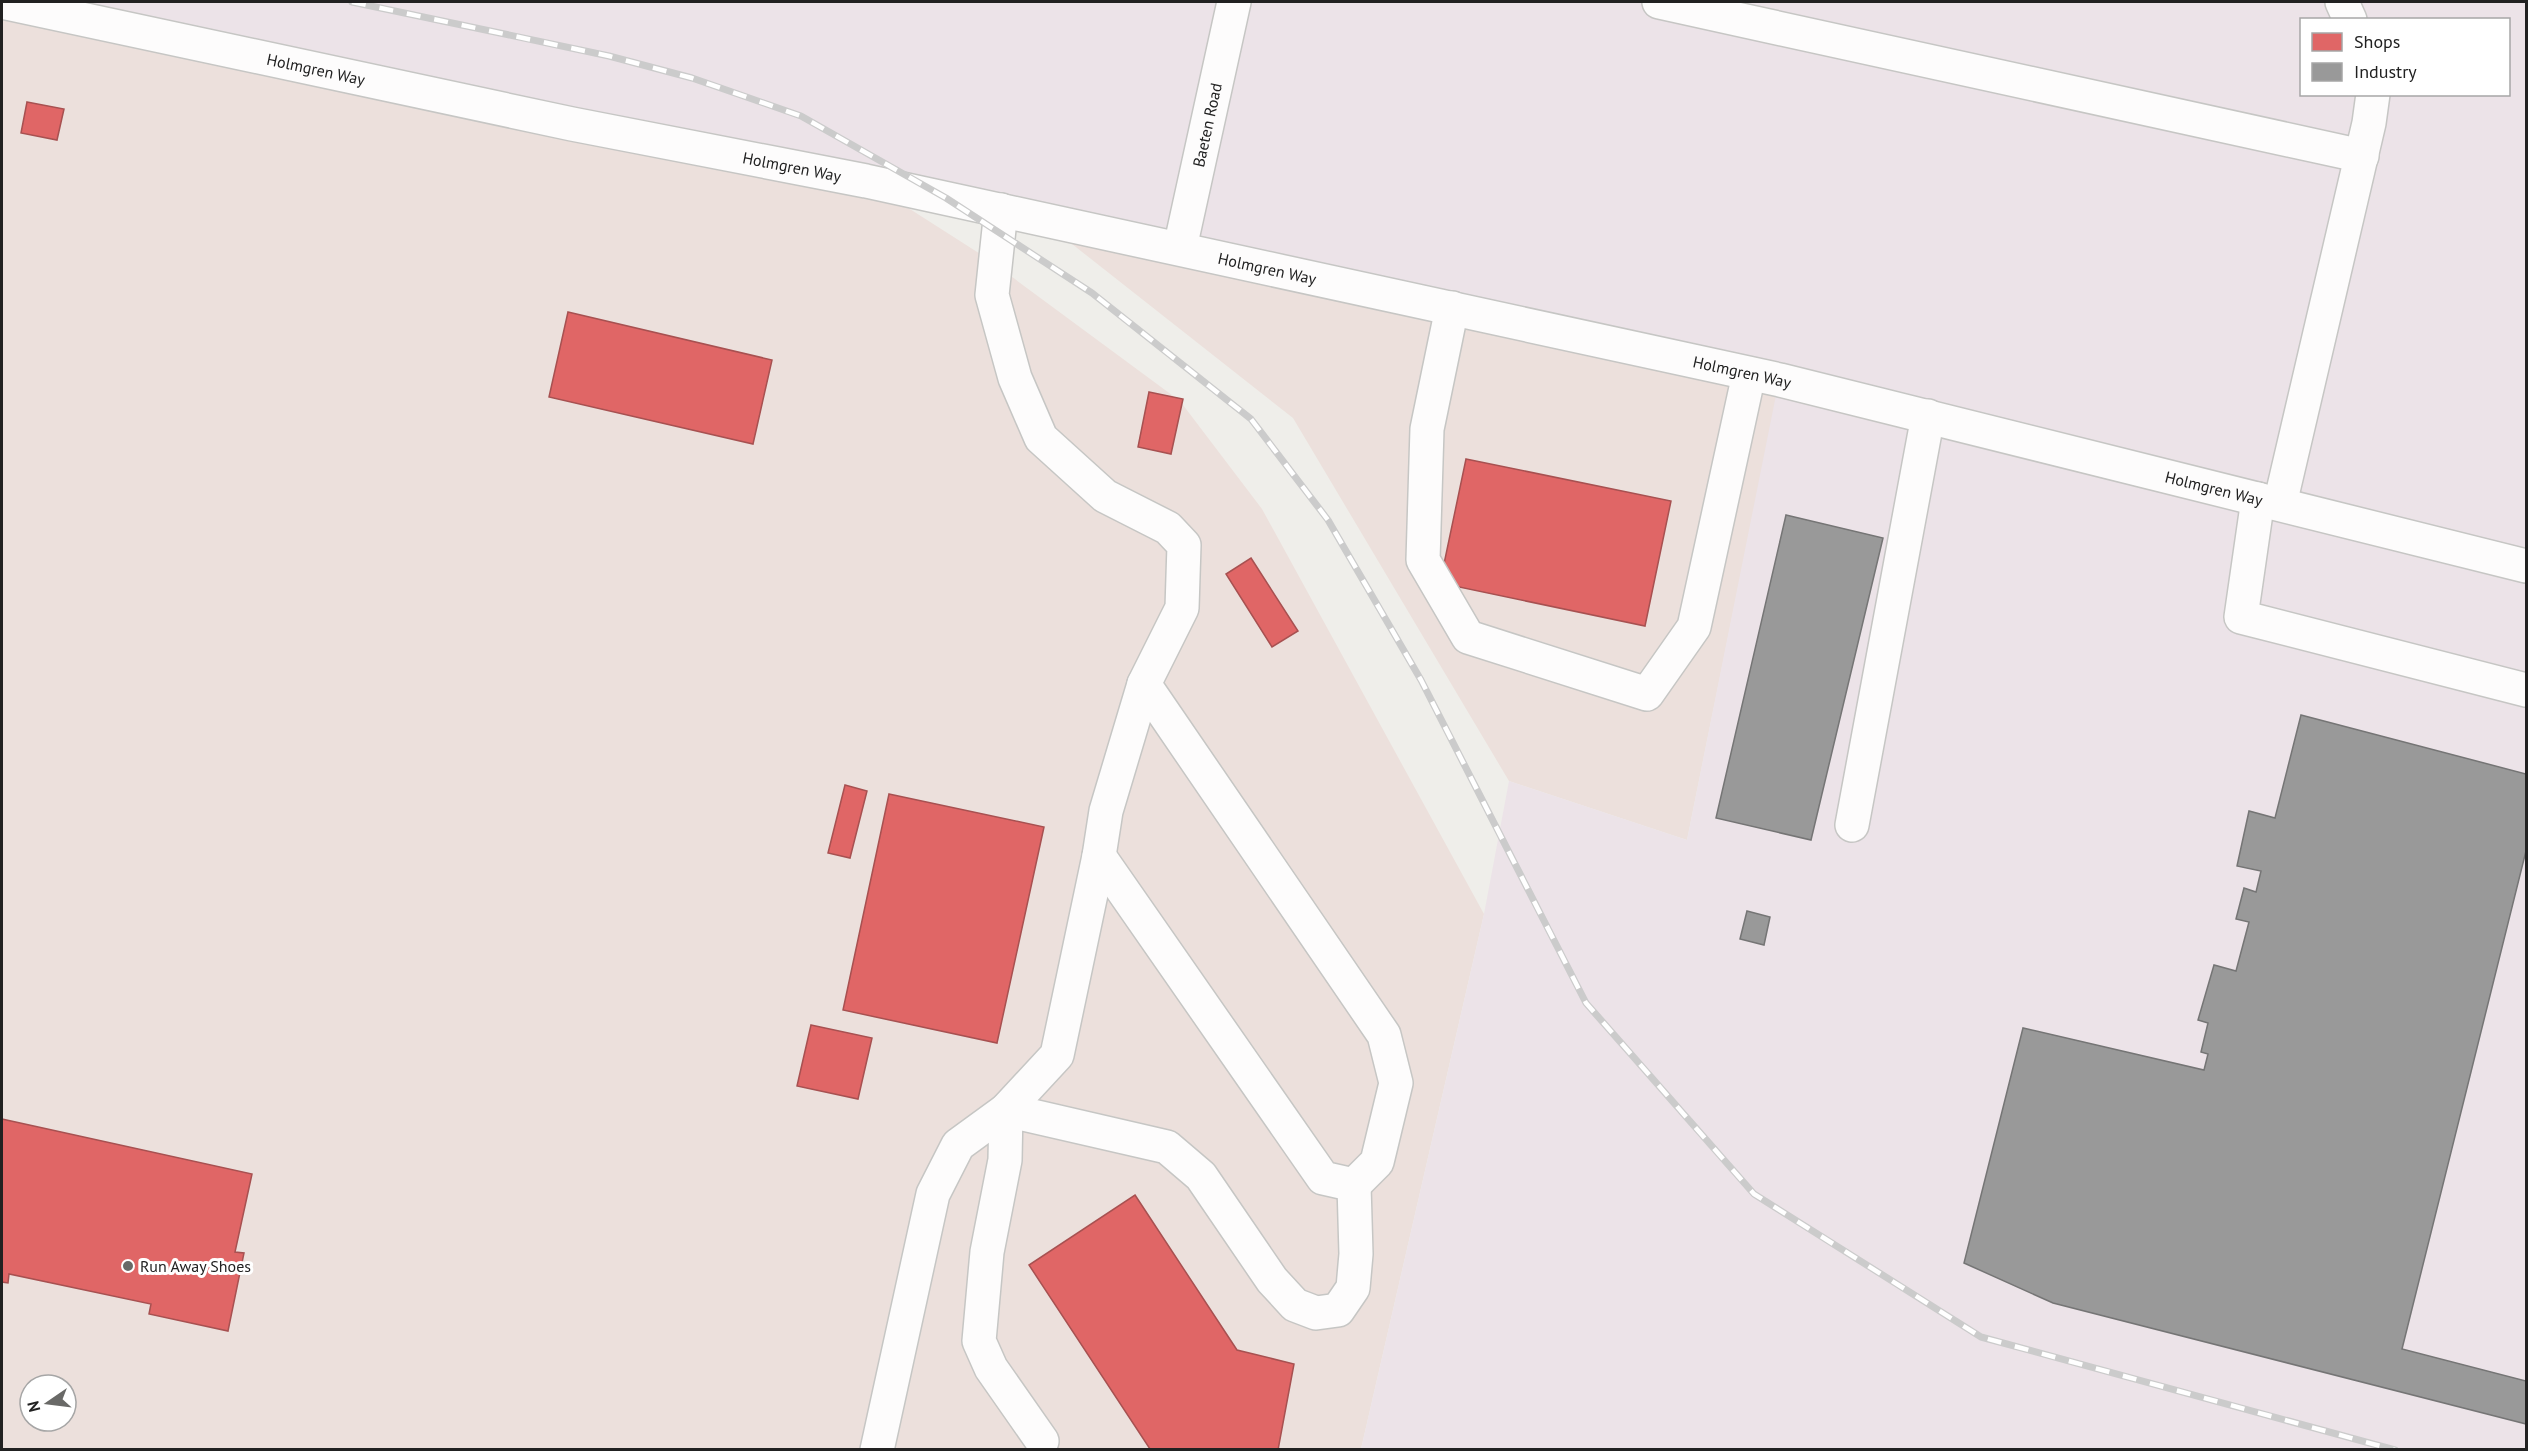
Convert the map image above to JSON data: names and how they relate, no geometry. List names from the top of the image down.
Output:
{
  "streets": {
    "street": ["Holmgren Way", "Baeten Road"]
  },
  "crossings": [
    ["Holmgren Way", "Baeten Road"]
  ],
  "places": ["Run Away Shoes"],
  "legend": ["Shops", "Industry"],
  "north": "left"
}
